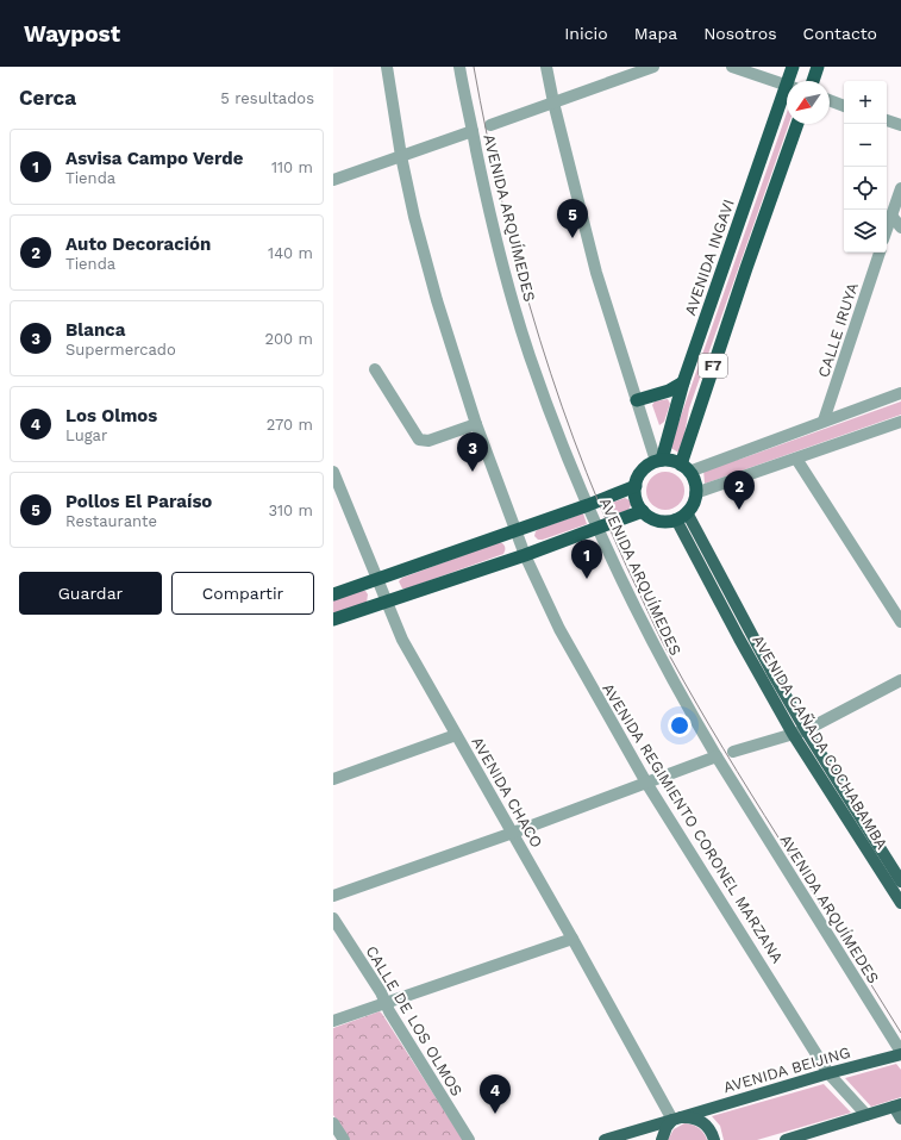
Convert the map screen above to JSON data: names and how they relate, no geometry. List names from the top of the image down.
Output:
{
  "streets": {
    "highway": ["AVENIDA INGAVI", "F7"],
    "main road": ["AVENIDA CAÑADA COCHABAMBA", "AVENIDA BEIJING"],
    "street": [
      "AVENIDA ARQUÍMEDES",
      "CALLE IRUYA",
      "AVENIDA CHACO",
      "AVENIDA REGIMIENTO CORONEL MARZANA",
      "CALLE DE LOS OLMOS"
    ]
  },
  "crossings": [
    ["AVENIDA ARQUÍMEDES", "AVENIDA BEIJING"],
    ["AVENIDA INGAVI", "F7"],
    ["AVENIDA INGAVI", "AVENIDA CAÑADA COCHABAMBA"],
    ["F7", "AVENIDA CAÑADA COCHABAMBA"],
    ["AVENIDA CHACO", "AVENIDA BEIJING"],
    ["AVENIDA REGIMIENTO CORONEL MARZANA", "AVENIDA BEIJING"]
  ],
  "north": "bottom left",
  "page": {
    "header": "Waypost",
    "nav": [
      "Inicio",
      "Mapa",
      "Nosotros",
      "Contacto"
    ],
    "heading": ["Cerca", "5 resultados"],
    "map_buttons": ["+", "−"],
    "list": [
      {
        "mark": "1",
        "name": "Asvisa Campo Verde",
        "note": "Tienda",
        "value": "110 m"
      },
      {
        "mark": "2",
        "name": "Auto Decoración",
        "note": "Tienda",
        "value": "140 m"
      },
      {
        "mark": "3",
        "name": "Blanca",
        "note": "Supermercado",
        "value": "200 m"
      },
      {
        "mark": "4",
        "name": "Los Olmos",
        "note": "Lugar",
        "value": "270 m"
      },
      {
        "mark": "5",
        "name": "Pollos El Paraíso",
        "note": "Restaurante",
        "value": "310 m"
      }
    ],
    "pins": [
      "5",
      "3",
      "2",
      "1",
      "4"
    ],
    "buttons": ["Guardar", "Compartir"]
  }
}
